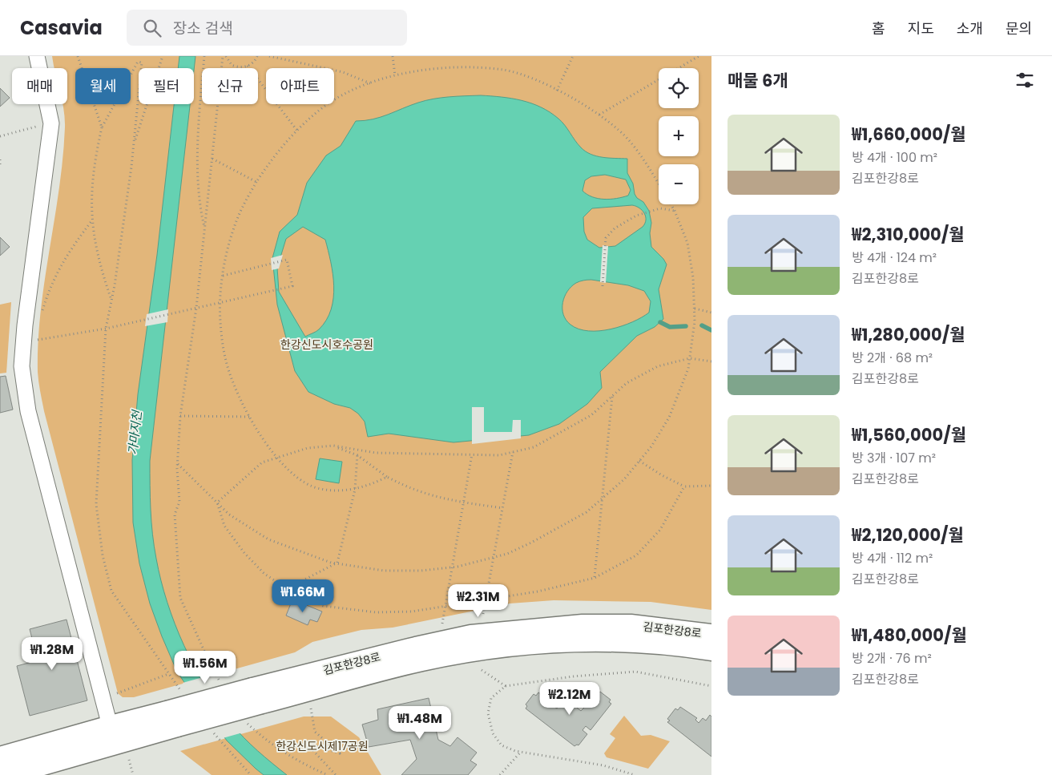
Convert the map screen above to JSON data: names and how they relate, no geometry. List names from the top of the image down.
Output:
{
  "streets": {
    "street": ["김포한강8로"]
  },
  "water": ["가마지천"],
  "parks": ["한강신도시호수공원", "한강신도시제17공원"],
  "page": {
    "header": "Casavia",
    "search": "장소 검색",
    "nav": [
      "홈",
      "지도",
      "소개",
      "문의"
    ],
    "heading": "매물 6개",
    "map_buttons": ["+", "−"],
    "chip": [
      "매매",
      "월세",
      "필터",
      "신규",
      "아파트"
    ],
    "list": [
      {
        "name": "₩1,660,000/월",
        "note": "방 4개 · 100 m² · 김포한강8로"
      },
      {
        "name": "₩2,310,000/월",
        "note": "방 4개 · 124 m² · 김포한강8로"
      },
      {
        "name": "₩1,280,000/월",
        "note": "방 2개 · 68 m² · 김포한강8로"
      },
      {
        "name": "₩1,560,000/월",
        "note": "방 3개 · 107 m² · 김포한강8로"
      },
      {
        "name": "₩2,120,000/월",
        "note": "방 4개 · 112 m² · 김포한강8로"
      },
      {
        "name": "₩1,480,000/월",
        "note": "방 2개 · 76 m² · 김포한강8로"
      }
    ],
    "price": [
      "₩1.66M",
      "₩2.31M",
      "₩1.28M",
      "₩1.56M",
      "₩2.12M",
      "₩1.48M"
    ]
  }
}
